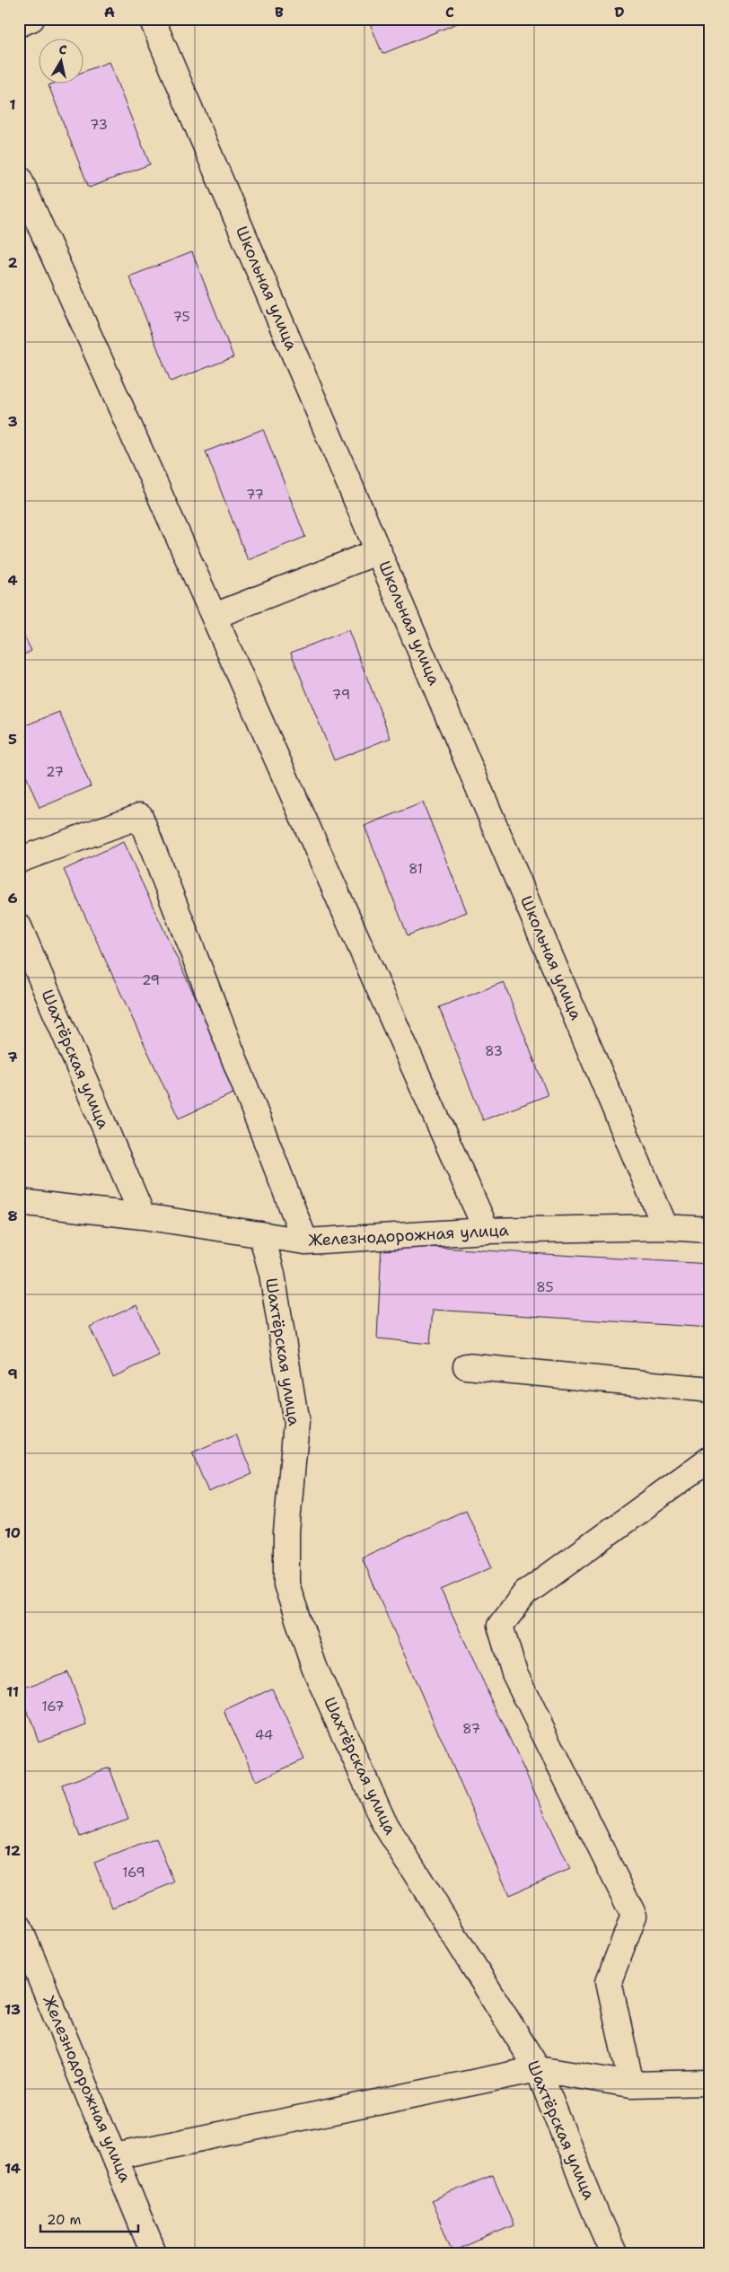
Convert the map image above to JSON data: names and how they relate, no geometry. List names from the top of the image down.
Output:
{
  "streets": {
    "street": ["Школьная улица", "Шахтёрская улица", "Железнодорожная улица"]
  },
  "crossings": [
    ["Школьная улица", "Железнодорожная улица"],
    ["Шахтёрская улица", "Железнодорожная улица"]
  ],
  "house_numbers": [
    "73",
    "75",
    "77",
    "79",
    "27",
    "81",
    "29",
    "83",
    "85",
    "167",
    "87",
    "44",
    "169"
  ],
  "scale_bar": "20 m",
  "north": "top",
  "grid": {
    "columns": [
      "A",
      "B",
      "C",
      "D"
    ],
    "rows": [
      "1",
      "2",
      "3",
      "4",
      "5",
      "6",
      "7",
      "8",
      "9",
      "10",
      "11",
      "12",
      "13",
      "14"
    ]
  }
}
